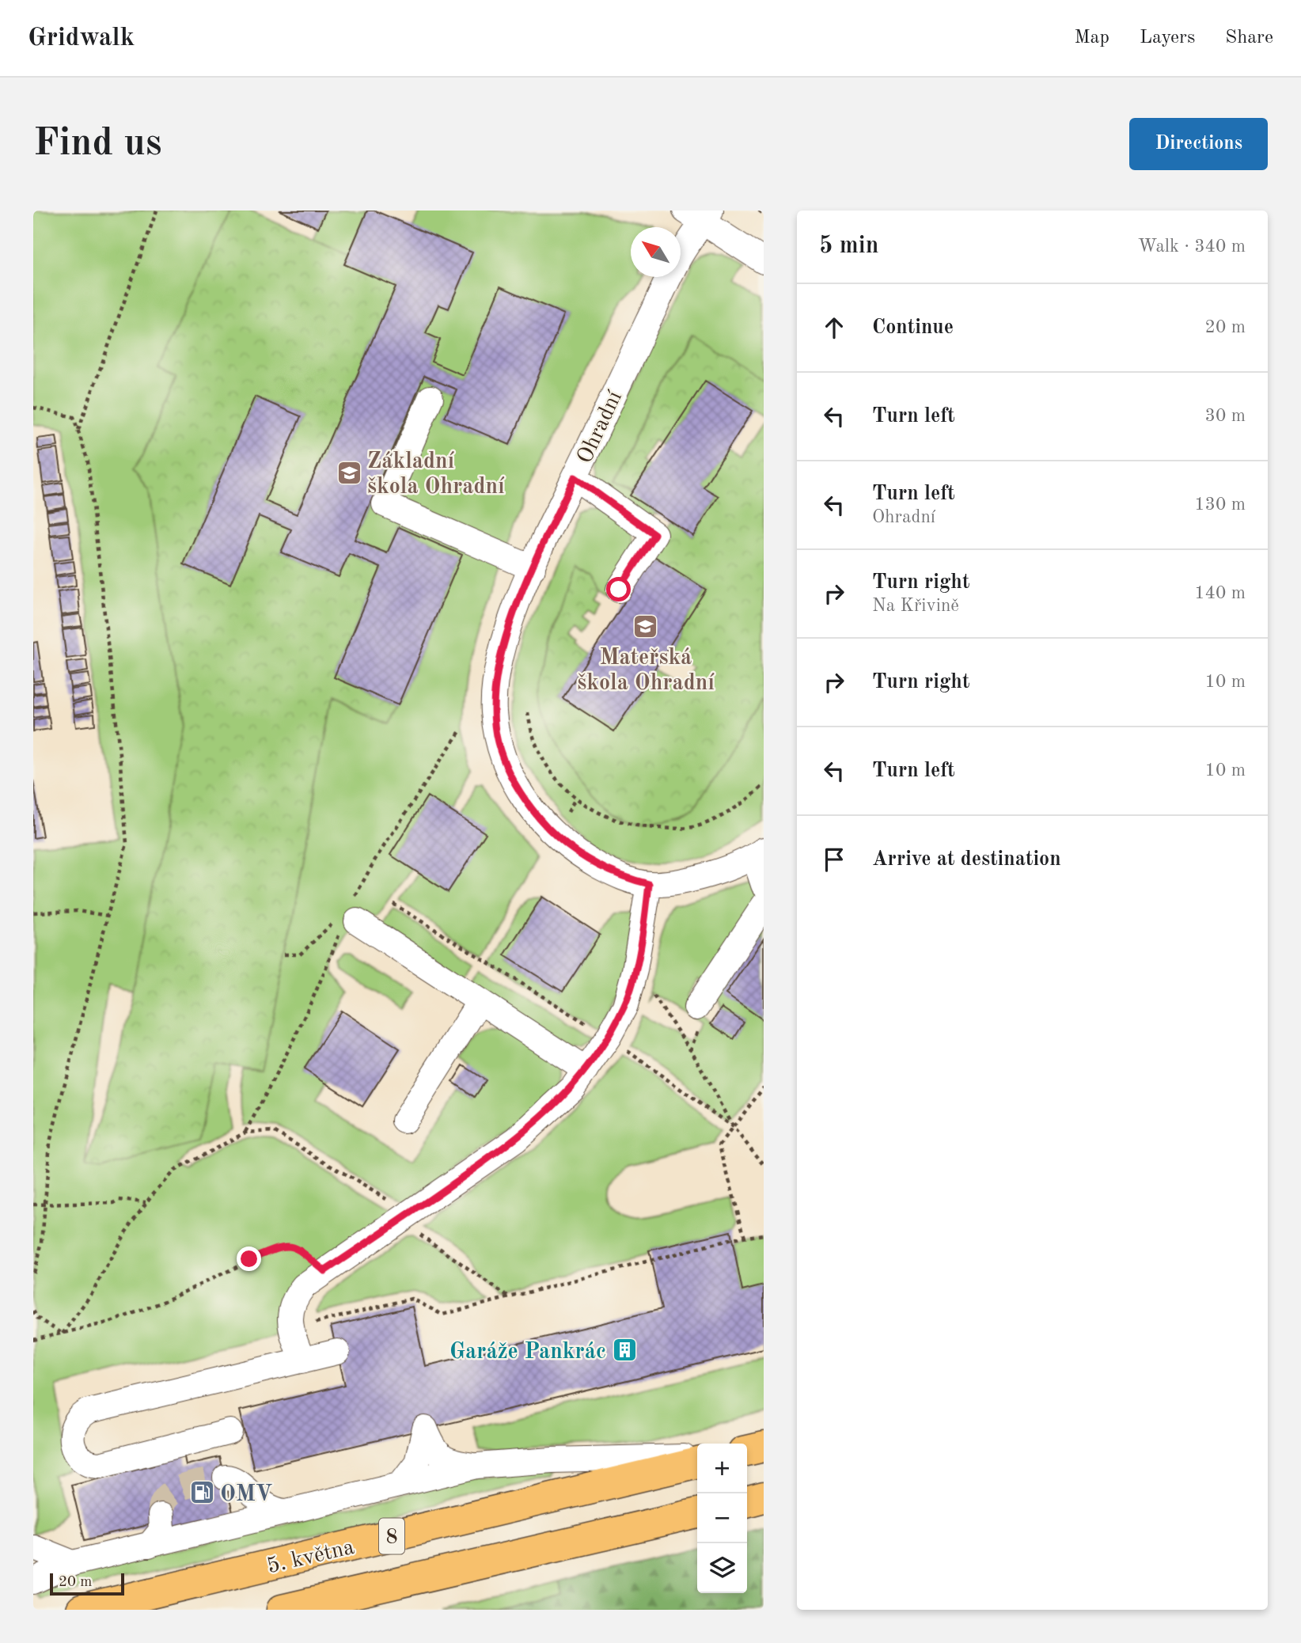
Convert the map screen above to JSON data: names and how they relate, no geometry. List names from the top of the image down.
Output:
{
  "streets": {
    "main road": ["8", "5. května"],
    "street": ["Ohradní"]
  },
  "places": {
    "school or university": ["Základní škola Ohradní", "Mateřská škola Ohradní"],
    "building": ["Garáže Pankrác"],
    "fuel station": ["OMV"]
  },
  "scale_bar": "20 m",
  "north": "top left",
  "page": {
    "header": "Gridwalk",
    "nav": ["Map", "Layers", "Share"],
    "buttons": "Directions",
    "title": "Find us",
    "heading": ["5 min", "Walk · 340 m"],
    "list": [
      ["Continue", "20 m"],
      ["Turn left", "30 m"],
      ["Turn left", "Ohradní", "130 m"],
      ["Turn right", "Na Křivině", "140 m"],
      ["Turn right", "10 m"],
      ["Turn left", "10 m"],
      "Arrive at destination"
    ],
    "map_buttons": ["+", "−"],
    "scale": "20 m"
  }
}
